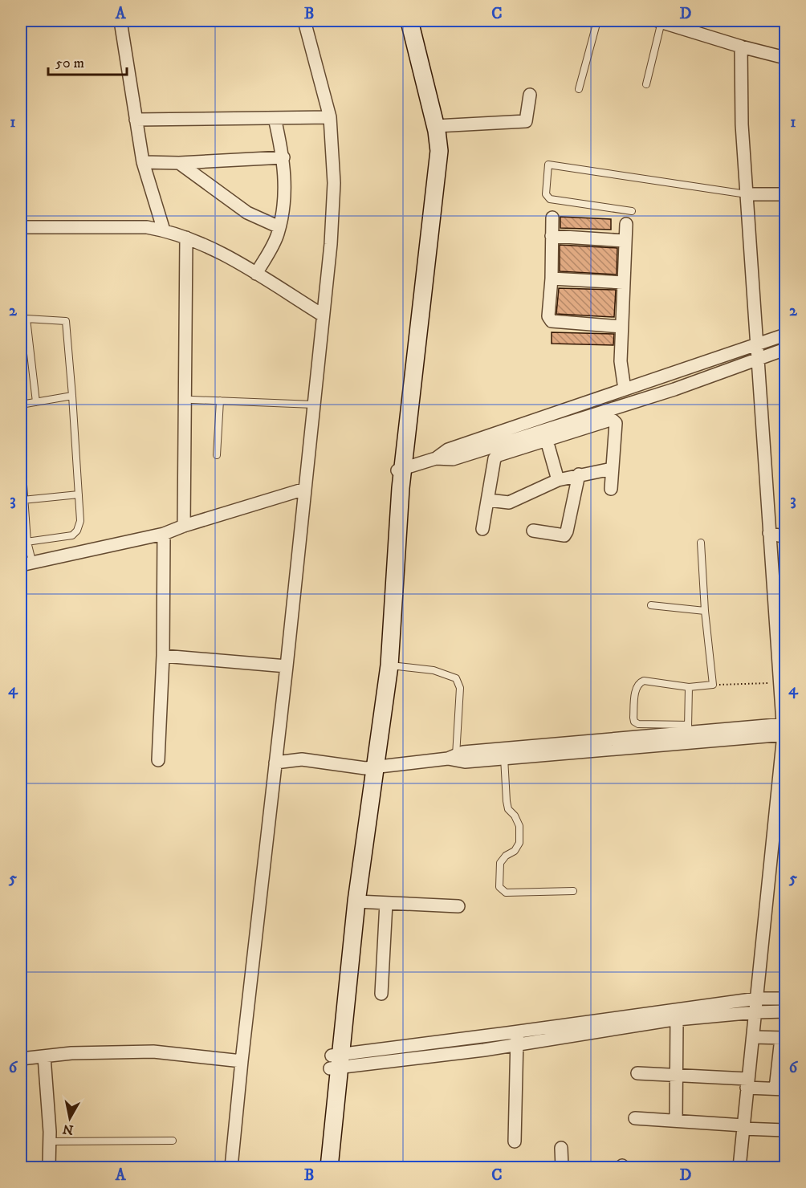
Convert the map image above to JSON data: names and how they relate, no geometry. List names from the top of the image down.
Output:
{
  "scale_bar": "50 m",
  "north": "bottom",
  "grid": {
    "columns": [
      "A",
      "B",
      "C",
      "D"
    ],
    "rows": [
      "1",
      "2",
      "3",
      "4",
      "5",
      "6"
    ]
  }
}
